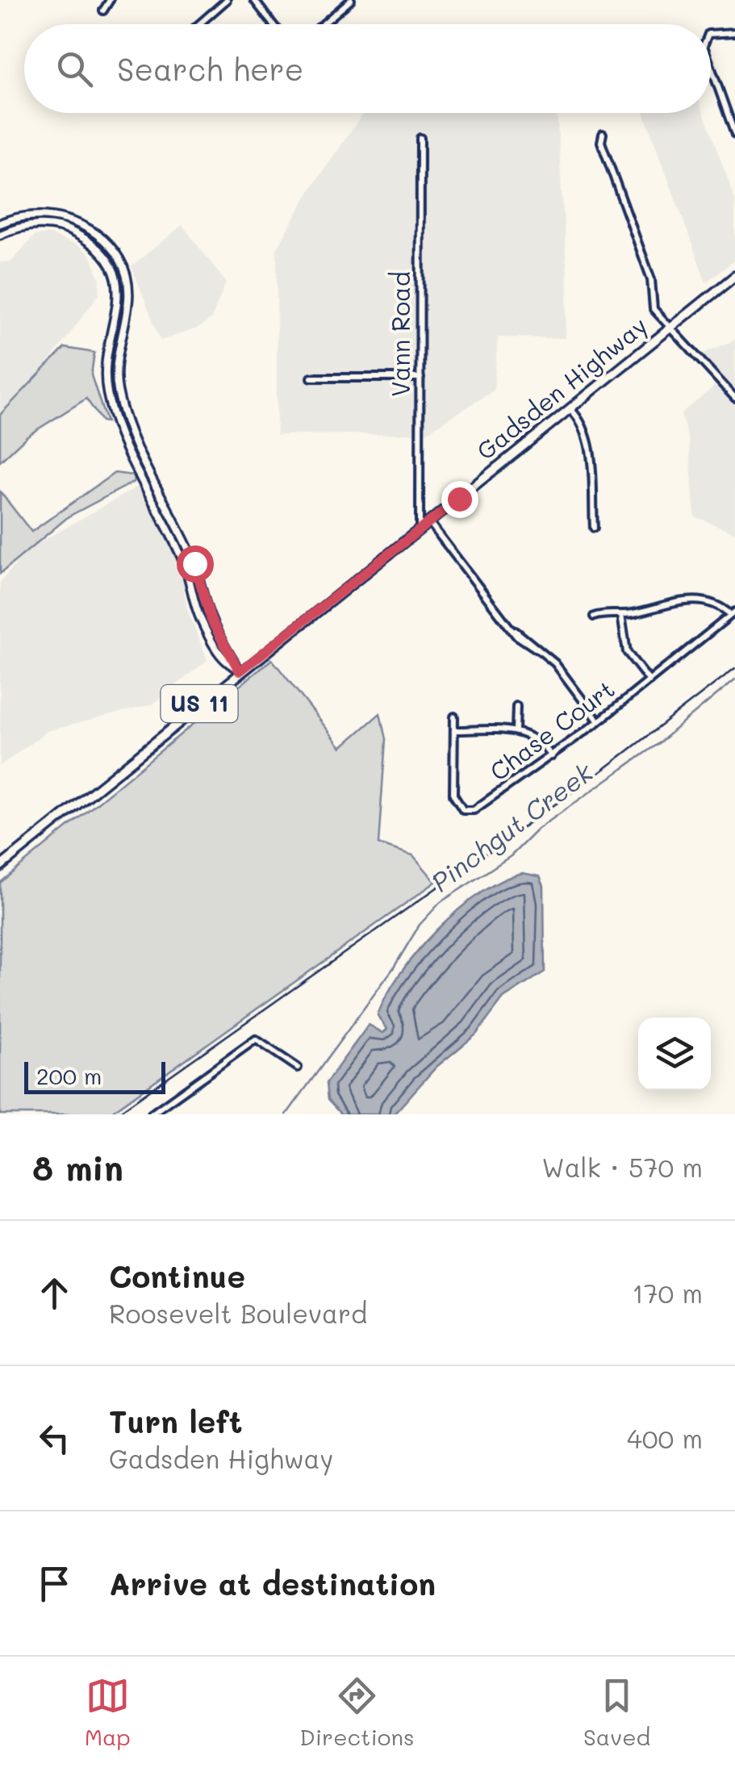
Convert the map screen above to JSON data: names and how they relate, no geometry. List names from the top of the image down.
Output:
{
  "streets": {
    "main road": ["Gadsden Highway", "US 11"],
    "street": ["Vann Road", "Chase Court"]
  },
  "crossings": [
    ["Vann Road", "Gadsden Highway"]
  ],
  "water": ["Pinchgut Creek"],
  "scale_bar": "200 m",
  "page": {
    "search": "Search here",
    "scale": "200 m",
    "heading": ["8 min", "Walk · 570 m"],
    "list": [
      ["Continue", "Roosevelt Boulevard", "170 m"],
      ["Turn left", "Gadsden Highway", "400 m"],
      "Arrive at destination"
    ],
    "nav": ["Map", "Directions", "Saved"]
  }
}
